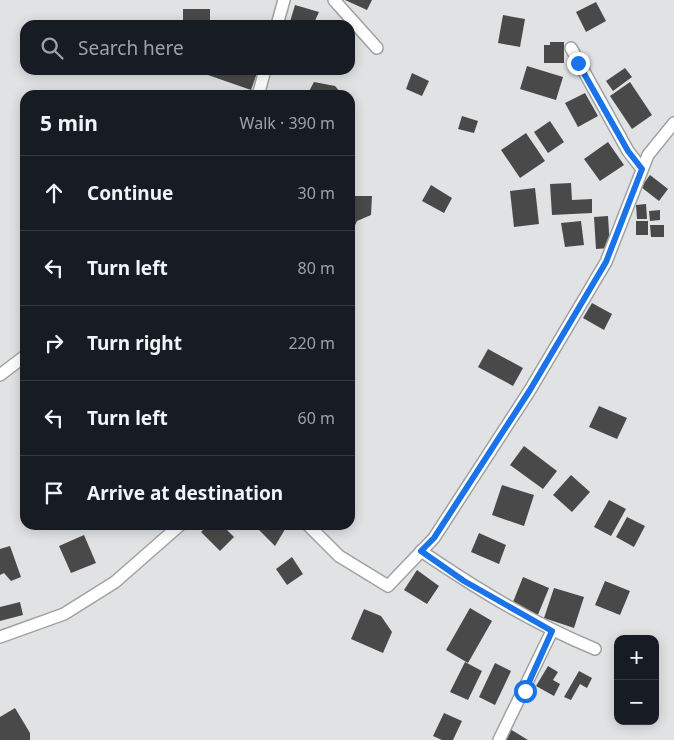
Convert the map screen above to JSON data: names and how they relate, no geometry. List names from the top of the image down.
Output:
{
  "page": {
    "search": "Search here",
    "heading": ["5 min", "Walk · 390 m"],
    "list": [
      ["Continue", "30 m"],
      ["Turn left", "80 m"],
      ["Turn right", "220 m"],
      ["Turn left", "60 m"],
      "Arrive at destination"
    ],
    "map_buttons": ["+", "−"]
  }
}
